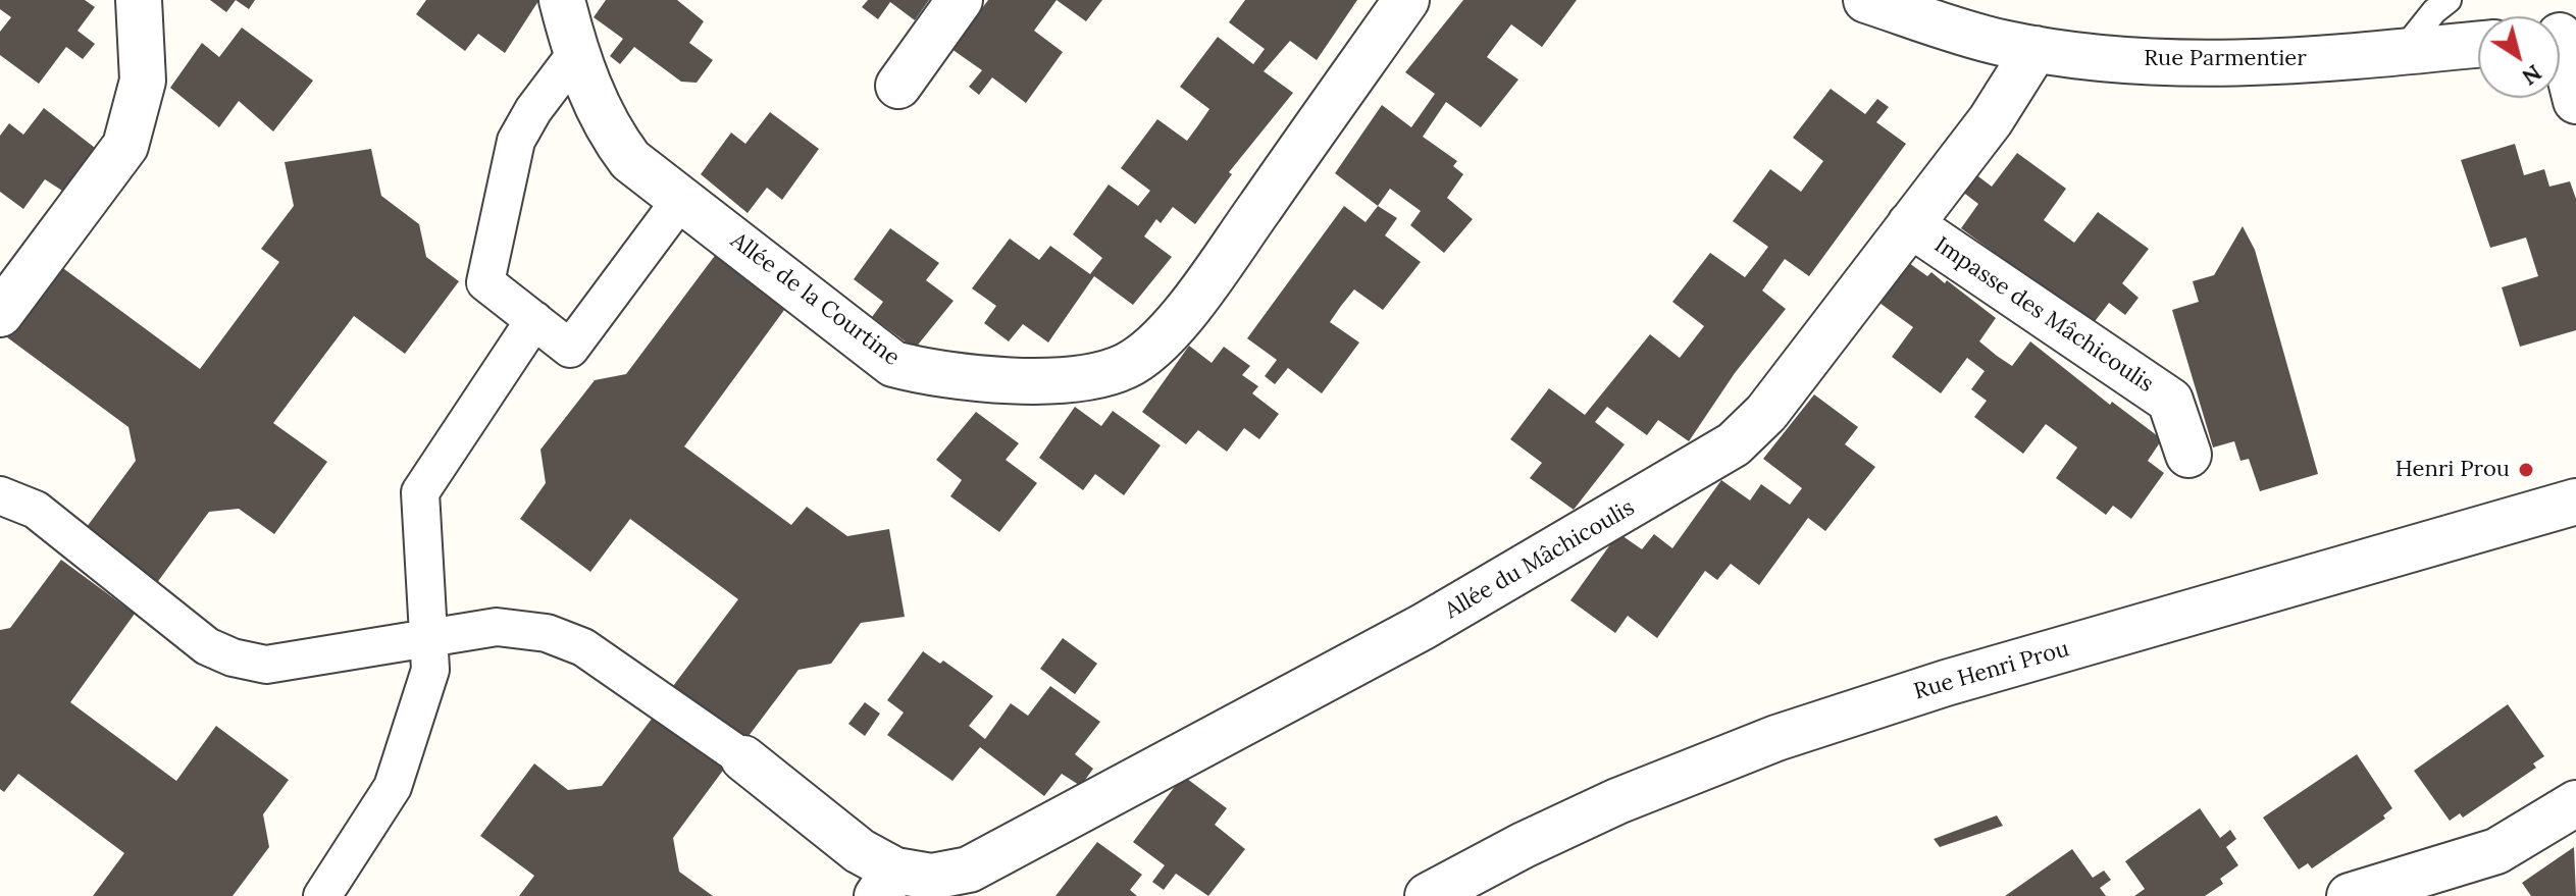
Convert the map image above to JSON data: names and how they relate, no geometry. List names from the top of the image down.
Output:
{
  "streets": {
    "street": [
      "Rue Parmentier",
      "Allée de la Courtine",
      "Impasse des Mâchicoulis",
      "Allée du Mâchicoulis",
      "Rue Henri Prou"
    ]
  },
  "crossings": [
    ["Rue Parmentier", "Allée du Mâchicoulis"],
    ["Impasse des Mâchicoulis", "Allée du Mâchicoulis"]
  ],
  "places": ["Henri Prou"],
  "north": "bottom right"
}
